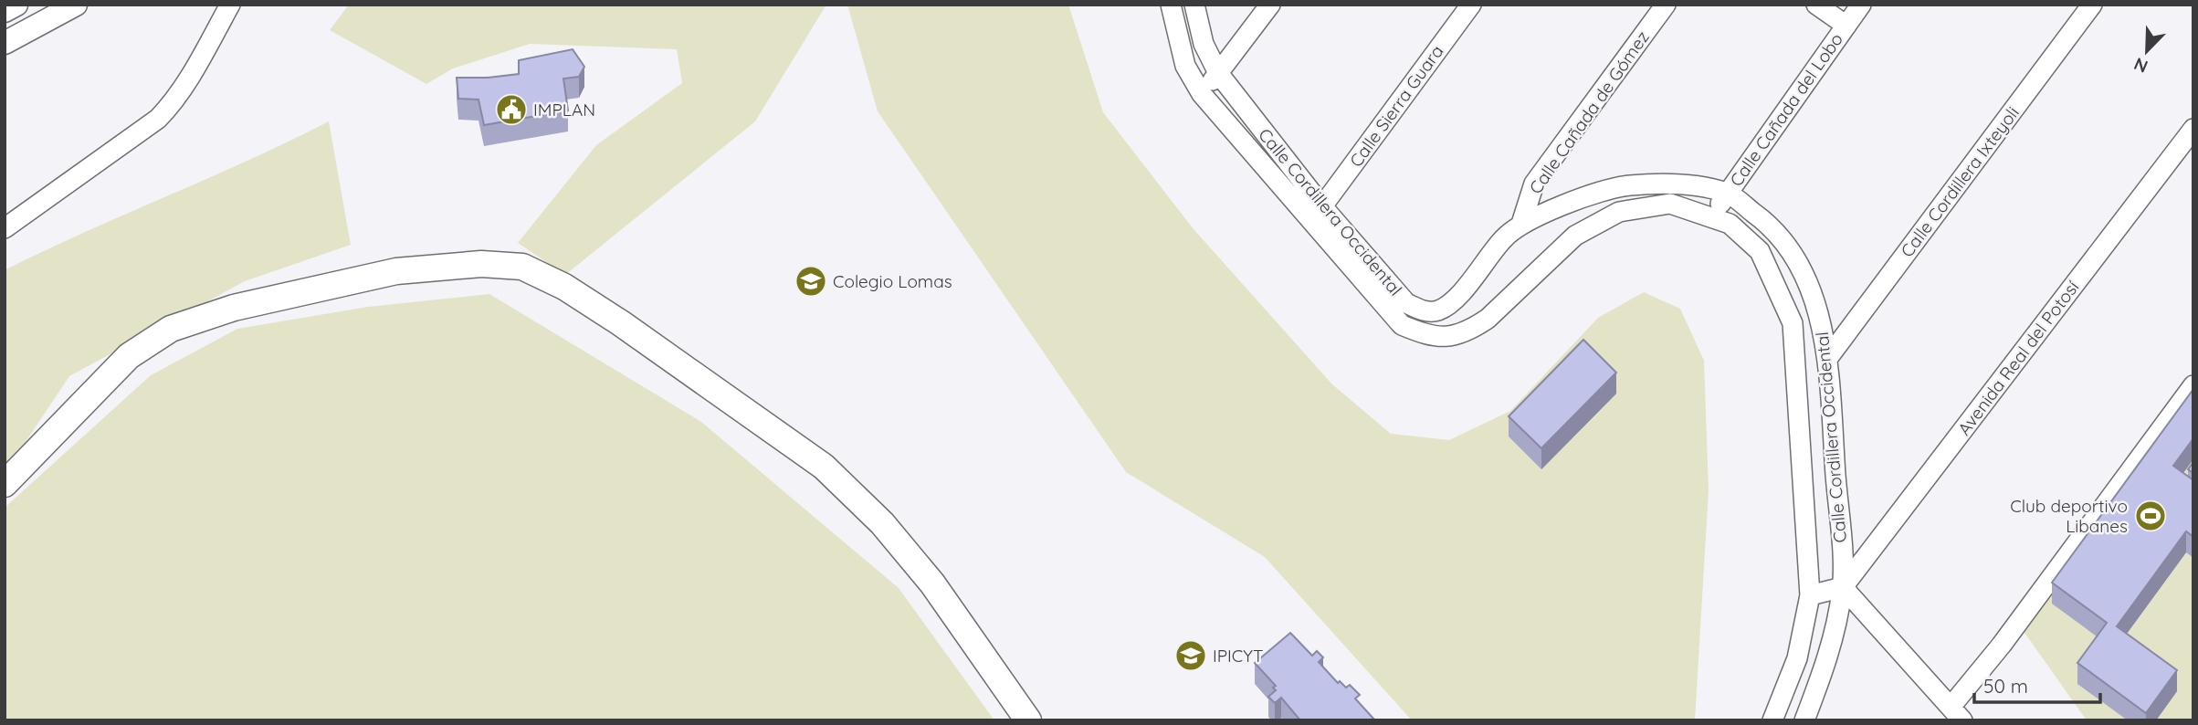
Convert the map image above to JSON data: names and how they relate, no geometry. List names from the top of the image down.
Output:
{
  "streets": {
    "street": [
      "Calle Sierra Guara",
      "Calle Cañada del Lobo",
      "Calle Cañada de Gómez",
      "Calle Cordillera Ixteyoli",
      "Calle Cordillera Occidental",
      "Avenida Real del Potosí"
    ]
  },
  "crossings": [
    ["Calle Sierra Guara", "Calle Cordillera Occidental"],
    ["Calle Cañada del Lobo", "Calle Cordillera Occidental"],
    ["Calle Cañada de Gómez", "Calle Cordillera Occidental"],
    ["Calle Cordillera Ixteyoli", "Calle Cordillera Occidental"],
    ["Calle Cordillera Occidental", "Avenida Real del Potosí"]
  ],
  "places": {
    "public building": ["IMPLAN"],
    "school or university": ["Colegio Lomas", "IPICYT"],
    "sports": ["Club deportivo Libanes"]
  },
  "scale_bar": "50 m",
  "north": "bottom left"
}
